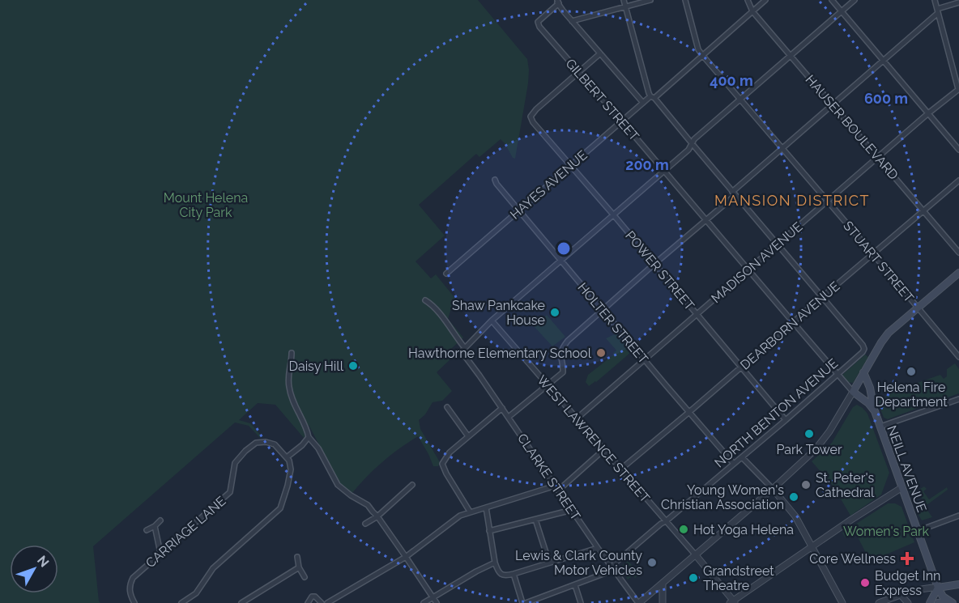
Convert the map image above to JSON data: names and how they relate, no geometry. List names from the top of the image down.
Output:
{
  "streets": {
    "main road": ["NEILL AVENUE"],
    "street": [
      "GILBERT STREET",
      "HAUSER BOULEVARD",
      "HAYES AVENUE",
      "STUART STREET",
      "MADISON AVENUE",
      "POWER STREET",
      "HOLTER STREET",
      "DEARBORN AVENUE",
      "NORTH BENTON AVENUE",
      "WEST LAWRENCE STREET",
      "CLARKE STREET",
      "CARRIAGE LANE"
    ]
  },
  "crossings": [
    ["GILBERT STREET", "HAYES AVENUE"],
    ["GILBERT STREET", "MADISON AVENUE"],
    ["GILBERT STREET", "POWER STREET"],
    ["GILBERT STREET", "DEARBORN AVENUE"],
    ["GILBERT STREET", "NORTH BENTON AVENUE"],
    ["GILBERT STREET", "NEILL AVENUE"],
    ["HAUSER BOULEVARD", "HAYES AVENUE"],
    ["HAUSER BOULEVARD", "MADISON AVENUE"],
    ["HAUSER BOULEVARD", "DEARBORN AVENUE"],
    ["HAYES AVENUE", "STUART STREET"],
    ["HAYES AVENUE", "POWER STREET"],
    ["HAYES AVENUE", "HOLTER STREET"],
    ["STUART STREET", "MADISON AVENUE"],
    ["STUART STREET", "DEARBORN AVENUE"],
    ["MADISON AVENUE", "POWER STREET"],
    ["MADISON AVENUE", "HOLTER STREET"],
    ["MADISON AVENUE", "WEST LAWRENCE STREET"],
    ["POWER STREET", "DEARBORN AVENUE"],
    ["POWER STREET", "NORTH BENTON AVENUE"],
    ["HOLTER STREET", "DEARBORN AVENUE"],
    ["HOLTER STREET", "NORTH BENTON AVENUE"],
    ["DEARBORN AVENUE", "NORTH BENTON AVENUE"],
    ["DEARBORN AVENUE", "WEST LAWRENCE STREET"],
    ["NORTH BENTON AVENUE", "WEST LAWRENCE STREET"],
    ["NORTH BENTON AVENUE", "CLARKE STREET"]
  ],
  "districts": ["MANSION DISTRICT"],
  "parks": ["Mount Helena City Park", "Women's Park"],
  "places": {
    "other": [
      "Shaw Pankcake House",
      "Hawthorne Elementary School",
      "Daisy Hill",
      "Helena Fire Department",
      "Park Tower",
      "St. Peter's Cathedral",
      "Young Women's Christian Association",
      "Hot Yoga Helena",
      "Lewis & Clark County Motor Vehicles",
      "Grandstreet Theatre",
      "Budget Inn Express"
    ],
    "health": ["Core Wellness"]
  },
  "north": "top right",
  "rings": ["400 m", "600 m", "200 m"]
}
